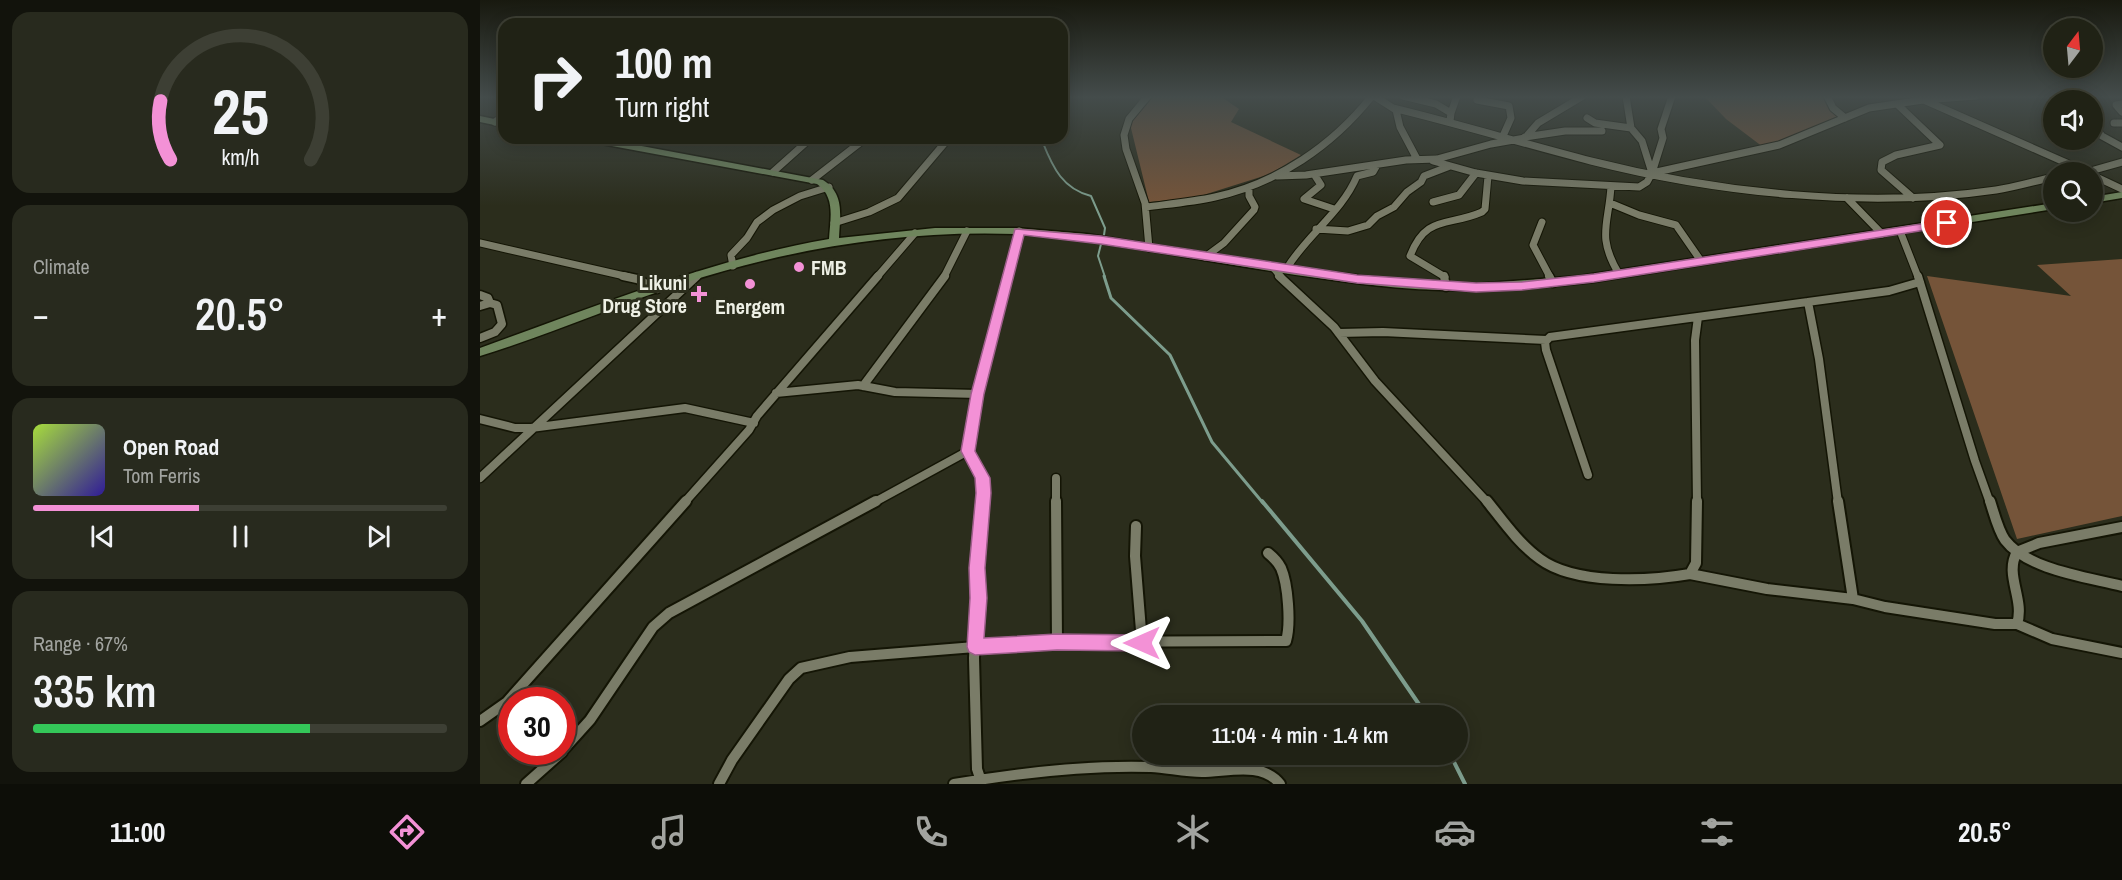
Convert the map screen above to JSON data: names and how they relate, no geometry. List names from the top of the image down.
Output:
{
  "places": {
    "other": ["FMB", "Energem"],
    "health": ["Likuni Drug Store"]
  },
  "north": "top",
  "page": {
    "turn": ["100 m", "Turn right"],
    "tile": [
      "Climate",
      ["Range · 67%", "335 km"]
    ],
    "heat": ["−", "20.5°", "+"],
    "song": ["Open Road", "Tom Ferris"],
    "limit": "30",
    "trip": "11:04 · 4 min · 1.4 km",
    "tabs": ["11:00", "20.5°"],
    "gauge": ["25", "km/h"]
  }
}
